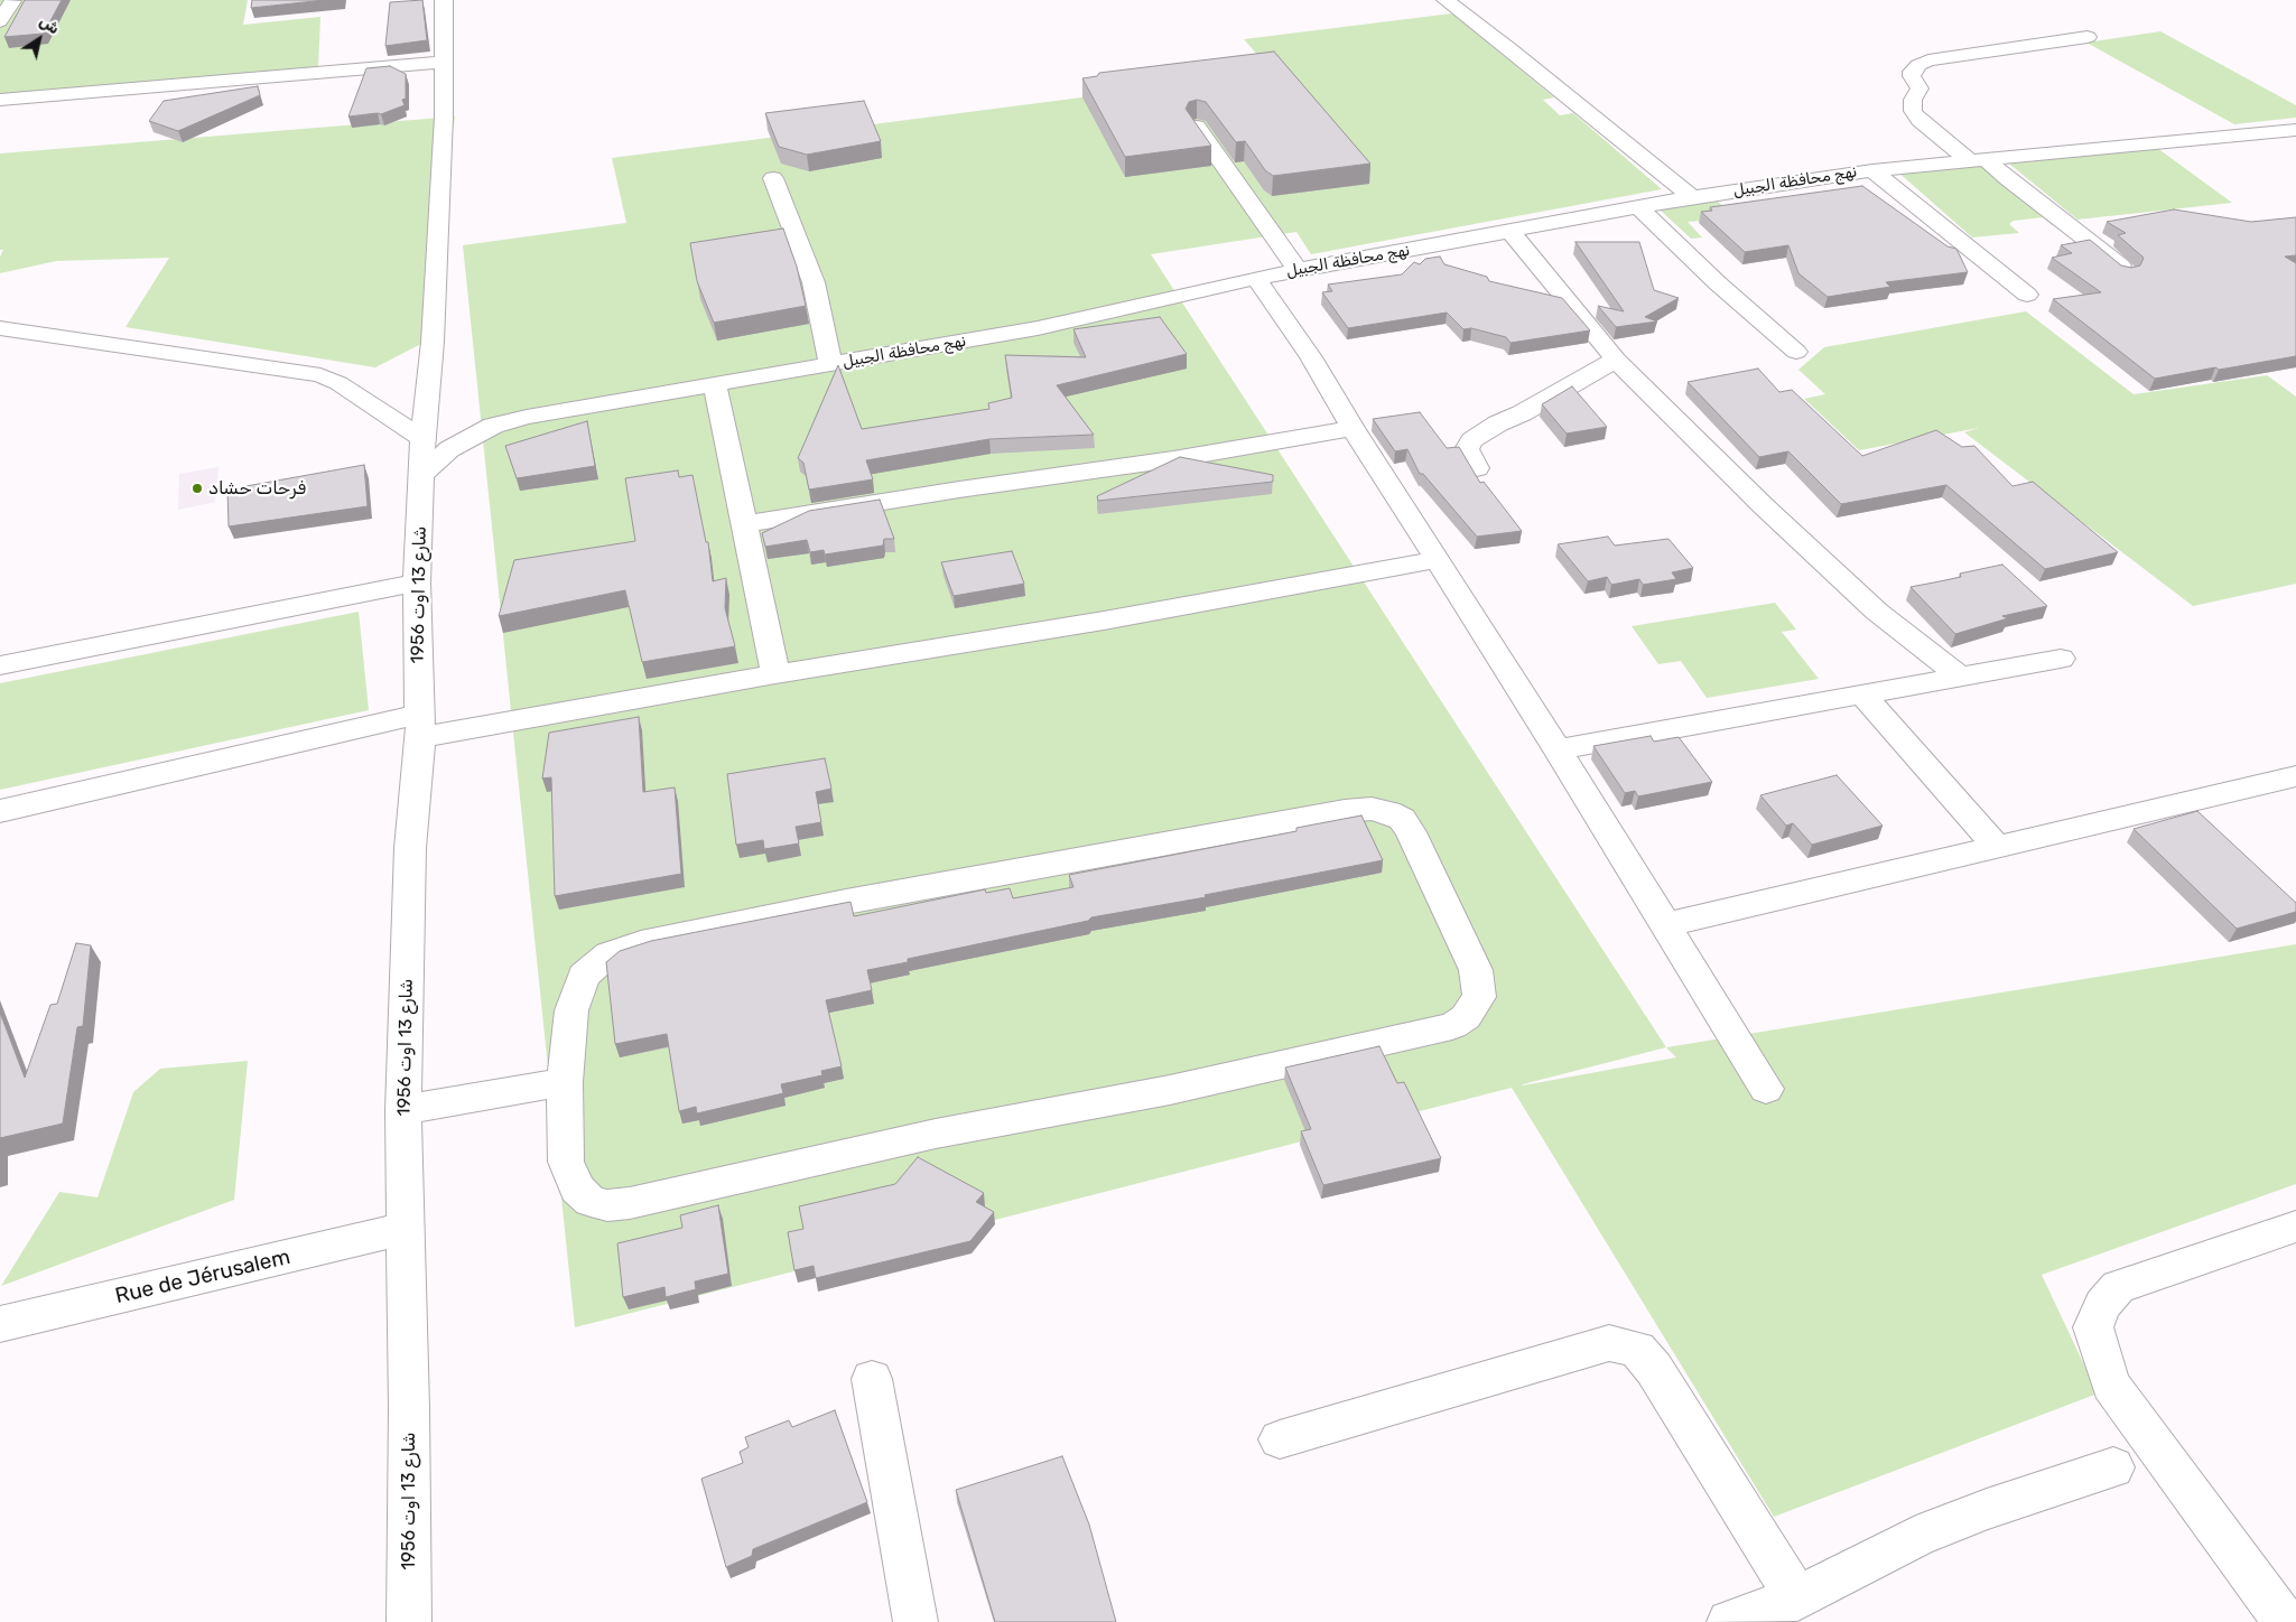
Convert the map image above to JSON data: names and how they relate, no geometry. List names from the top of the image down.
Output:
{
  "streets": {
    "street": ["نهج محافظة الجبيل", "شارع 13 اوت 1956", "Rue de Jérusalem"]
  },
  "crossings": [
    ["نهج محافظة الجبيل", "شارع 13 اوت 1956"],
    ["شارع 13 اوت 1956", "Rue de Jérusalem"]
  ],
  "places": ["فرحات حشاد"],
  "north": "top right"
}
